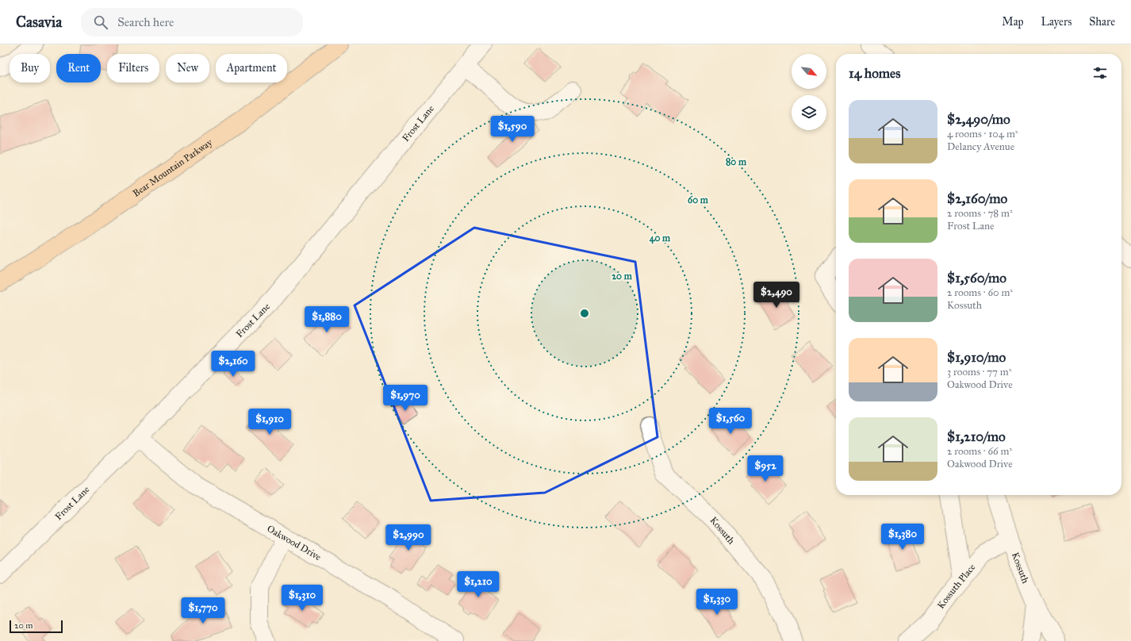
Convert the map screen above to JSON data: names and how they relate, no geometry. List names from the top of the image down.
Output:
{
  "streets": {
    "highway": ["Bear Mountain Parkway"],
    "street": [
      "Frost Lane",
      "Kossuth",
      "Oakwood Drive",
      "Kossuth Place"
    ]
  },
  "crossings": [
    ["Frost Lane", "Oakwood Drive"],
    ["Kossuth", "Kossuth Place"]
  ],
  "scale_bar": "20 m",
  "north": "bottom right",
  "page": {
    "header": "Casavia",
    "search": "Search here",
    "nav": ["Map", "Layers", "Share"],
    "chip": [
      "Buy",
      "Rent",
      "Filters",
      "New",
      "Apartment"
    ],
    "heading": "14 homes",
    "list": [
      {
        "name": "$2,490/mo",
        "note": "4 rooms · 104 m² · Delancy Avenue"
      },
      {
        "name": "$2,160/mo",
        "note": "2 rooms · 78 m² · Frost Lane"
      },
      {
        "name": "$1,560/mo",
        "note": "2 rooms · 60 m² · Kossuth"
      },
      {
        "name": "$1,910/mo",
        "note": "3 rooms · 77 m² · Oakwood Drive"
      },
      {
        "name": "$1,210/mo",
        "note": "2 rooms · 66 m² · Oakwood Drive"
      }
    ],
    "price": [
      "$1,590",
      "$2,490",
      "$1,880",
      "$2,160",
      "$1,970",
      "$1,560",
      "$1,910",
      "$952",
      "$1,380",
      "$2,990",
      "$1,210",
      "$1,310",
      "$1,330",
      "$1,770"
    ],
    "scale": "20 m"
  },
  "rings": [
    "80 m",
    "60 m",
    "40 m",
    "20 m"
  ]
}
